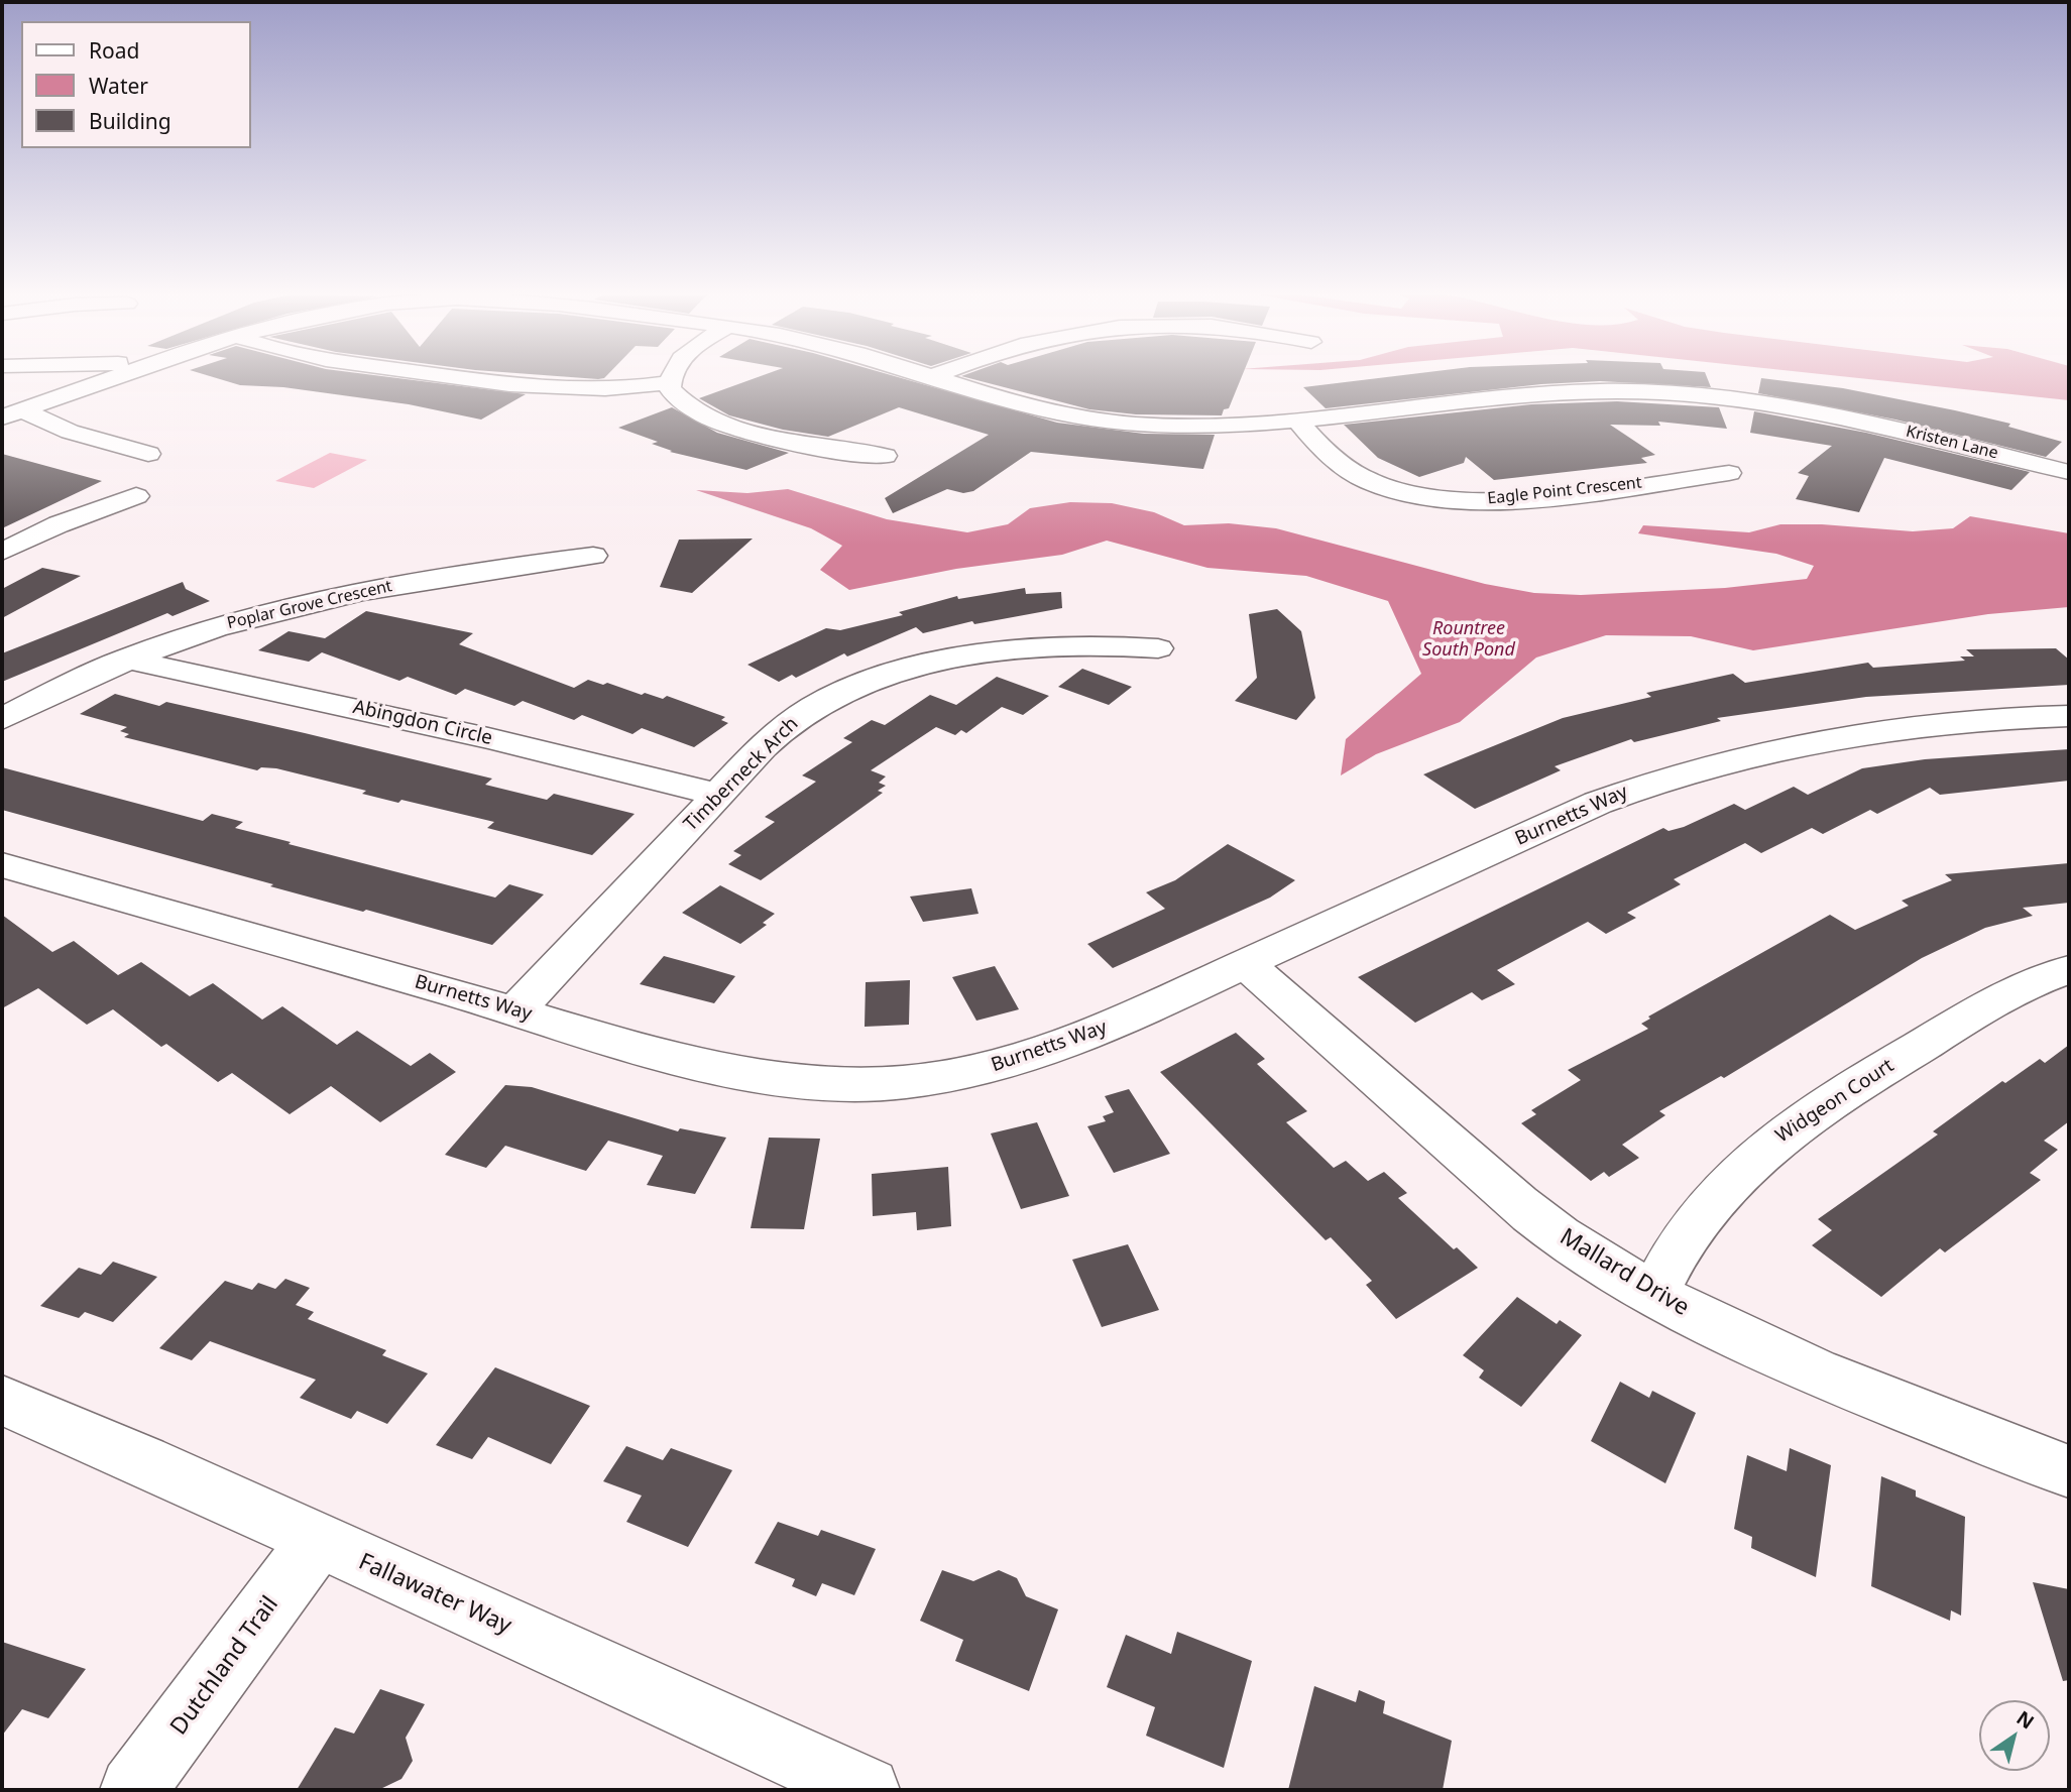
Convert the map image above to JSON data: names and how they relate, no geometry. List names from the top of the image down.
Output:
{
  "streets": {
    "street": [
      "Kristen Lane",
      "Eagle Point Crescent",
      "Poplar Grove Crescent",
      "Abingdon Circle",
      "Timberneck Arch",
      "Burnetts Way",
      "Widgeon Court",
      "Mallard Drive",
      "Fallawater Way",
      "Dutchland Trail"
    ]
  },
  "crossings": [
    ["Kristen Lane", "Eagle Point Crescent"],
    ["Poplar Grove Crescent", "Abingdon Circle"],
    ["Abingdon Circle", "Timberneck Arch"],
    ["Timberneck Arch", "Burnetts Way"],
    ["Burnetts Way", "Mallard Drive"],
    ["Widgeon Court", "Mallard Drive"],
    ["Fallawater Way", "Dutchland Trail"]
  ],
  "water": ["Rountree South Pond"],
  "legend": ["Road", "Water", "Building"],
  "north": "top right"
}
